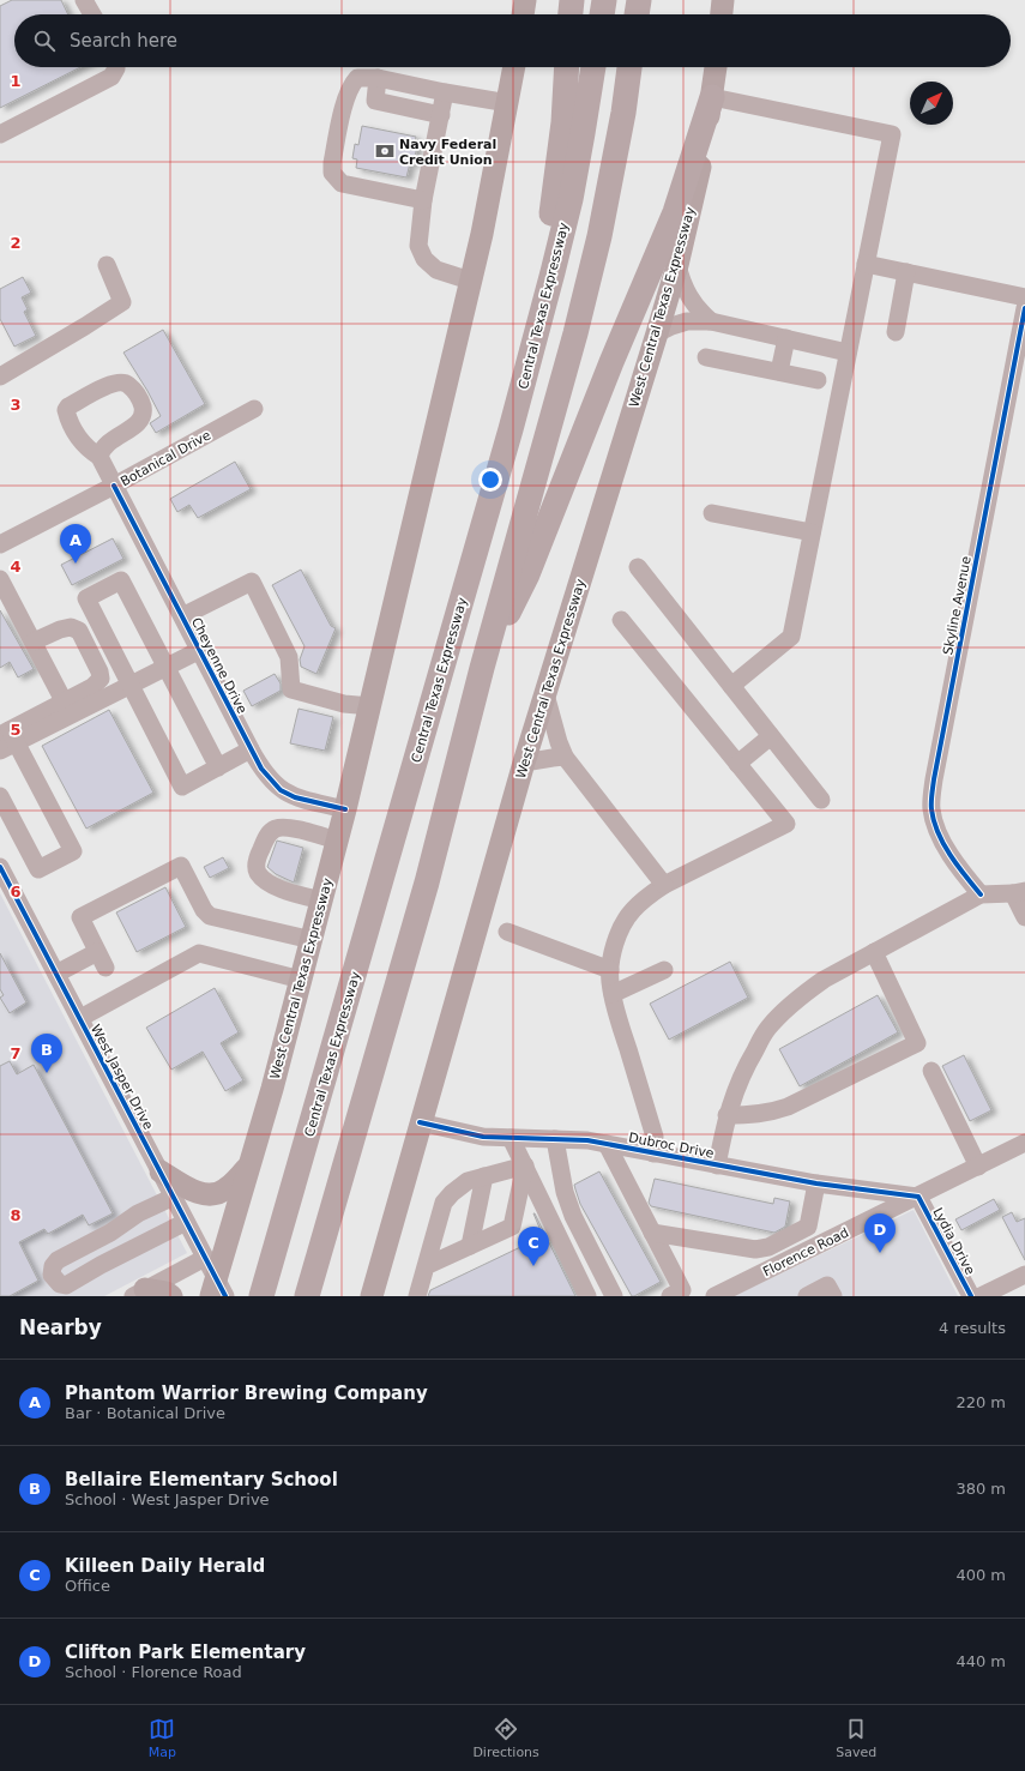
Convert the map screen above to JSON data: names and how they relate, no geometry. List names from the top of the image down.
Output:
{
  "streets": {
    "highway": ["Central Texas Expressway"],
    "main road": ["West Central Texas Expressway"],
    "street": [
      "Botanical Drive",
      "Skyline Avenue",
      "Cheyenne Drive",
      "West Jasper Drive",
      "Dubroc Drive",
      "Lydia Drive",
      "Florence Road"
    ]
  },
  "crossings": [
    ["West Central Texas Expressway", "Cheyenne Drive"],
    ["West Central Texas Expressway", "West Jasper Drive"],
    ["West Central Texas Expressway", "Dubroc Drive"],
    ["Botanical Drive", "Cheyenne Drive"],
    ["Dubroc Drive", "Lydia Drive"],
    ["Dubroc Drive", "Florence Road"],
    ["Lydia Drive", "Florence Road"]
  ],
  "places": {
    "bank": ["Navy Federal Credit Union"]
  },
  "north": "top right",
  "page": {
    "search": "Search here",
    "pins": [
      "A",
      "B",
      "D",
      "C"
    ],
    "heading": ["Nearby", "4 results"],
    "list": [
      {
        "mark": "A",
        "name": "Phantom Warrior Brewing Company",
        "note": "Bar · Botanical Drive",
        "value": "220 m"
      },
      {
        "mark": "B",
        "name": "Bellaire Elementary School",
        "note": "School · West Jasper Drive",
        "value": "380 m"
      },
      {
        "mark": "C",
        "name": "Killeen Daily Herald",
        "note": "Office",
        "value": "400 m"
      },
      {
        "mark": "D",
        "name": "Clifton Park Elementary",
        "note": "School · Florence Road",
        "value": "440 m"
      }
    ],
    "nav": ["Map", "Directions", "Saved"]
  },
  "grid": {
    "rows": [
      "1",
      "2",
      "3",
      "4",
      "5",
      "6",
      "7",
      "8"
    ]
  }
}
